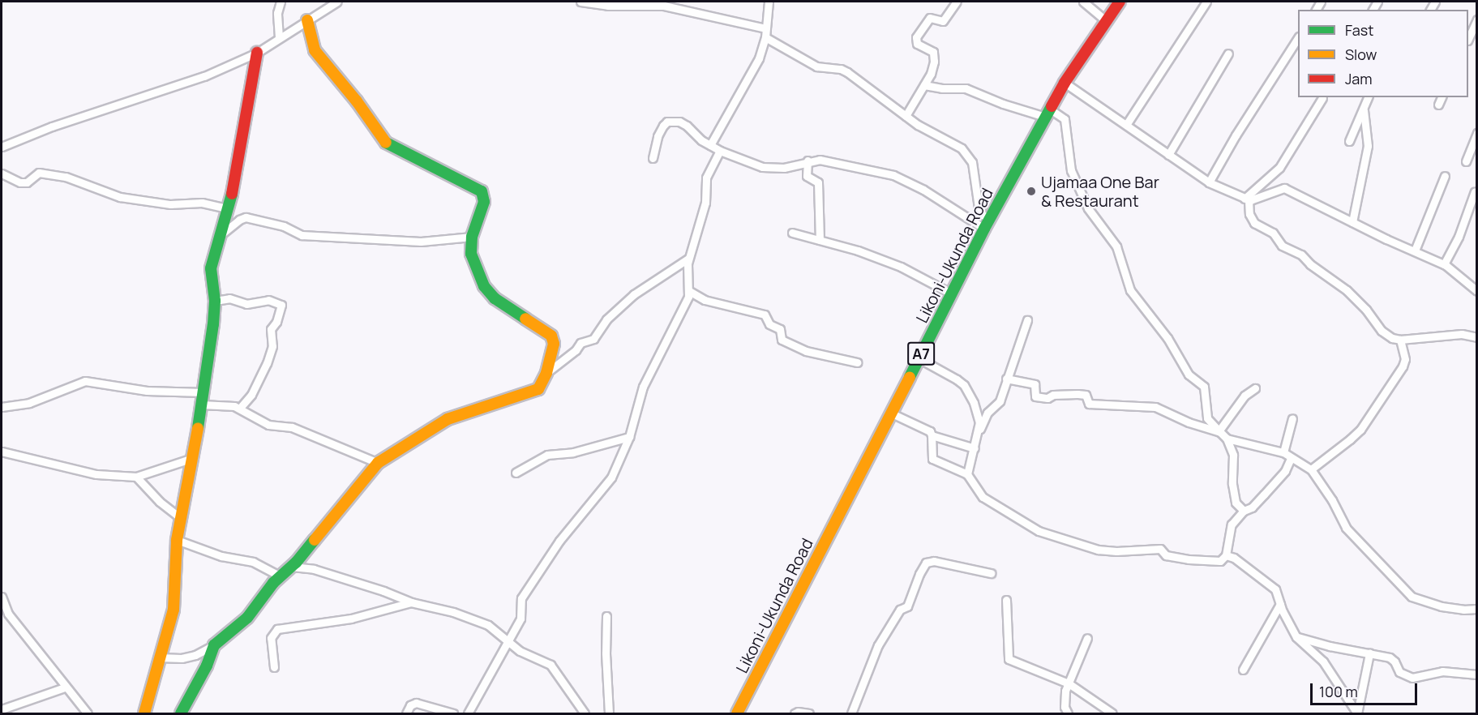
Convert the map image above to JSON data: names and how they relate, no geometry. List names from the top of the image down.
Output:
{
  "streets": {
    "main road": ["Likoni-Ukunda Road", "A7"]
  },
  "places": ["Ujamaa One Bar & Restaurant"],
  "legend": ["Fast", "Slow", "Jam"],
  "scale_bar": "100 m"
}
